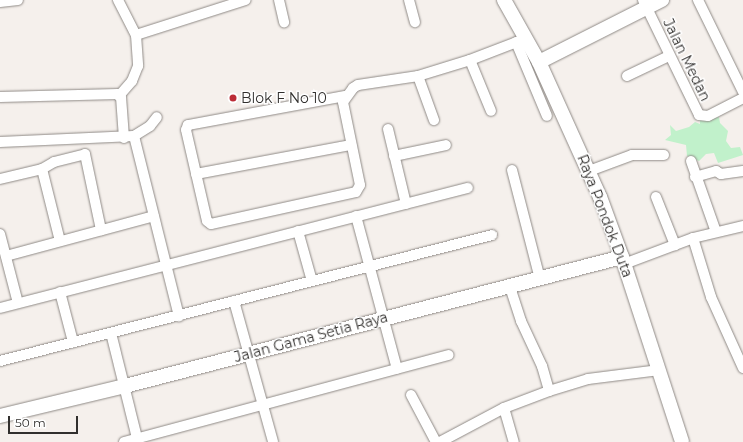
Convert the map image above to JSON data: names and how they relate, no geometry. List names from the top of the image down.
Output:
{
  "streets": {
    "street": ["Jalan Medan", "Raya Pondok Duta", "Jalan Gama Setia Raya"]
  },
  "crossings": [
    ["Raya Pondok Duta", "Jalan Gama Setia Raya"]
  ],
  "places": ["Blok F No 10"],
  "scale_bar": "50 m"
}
